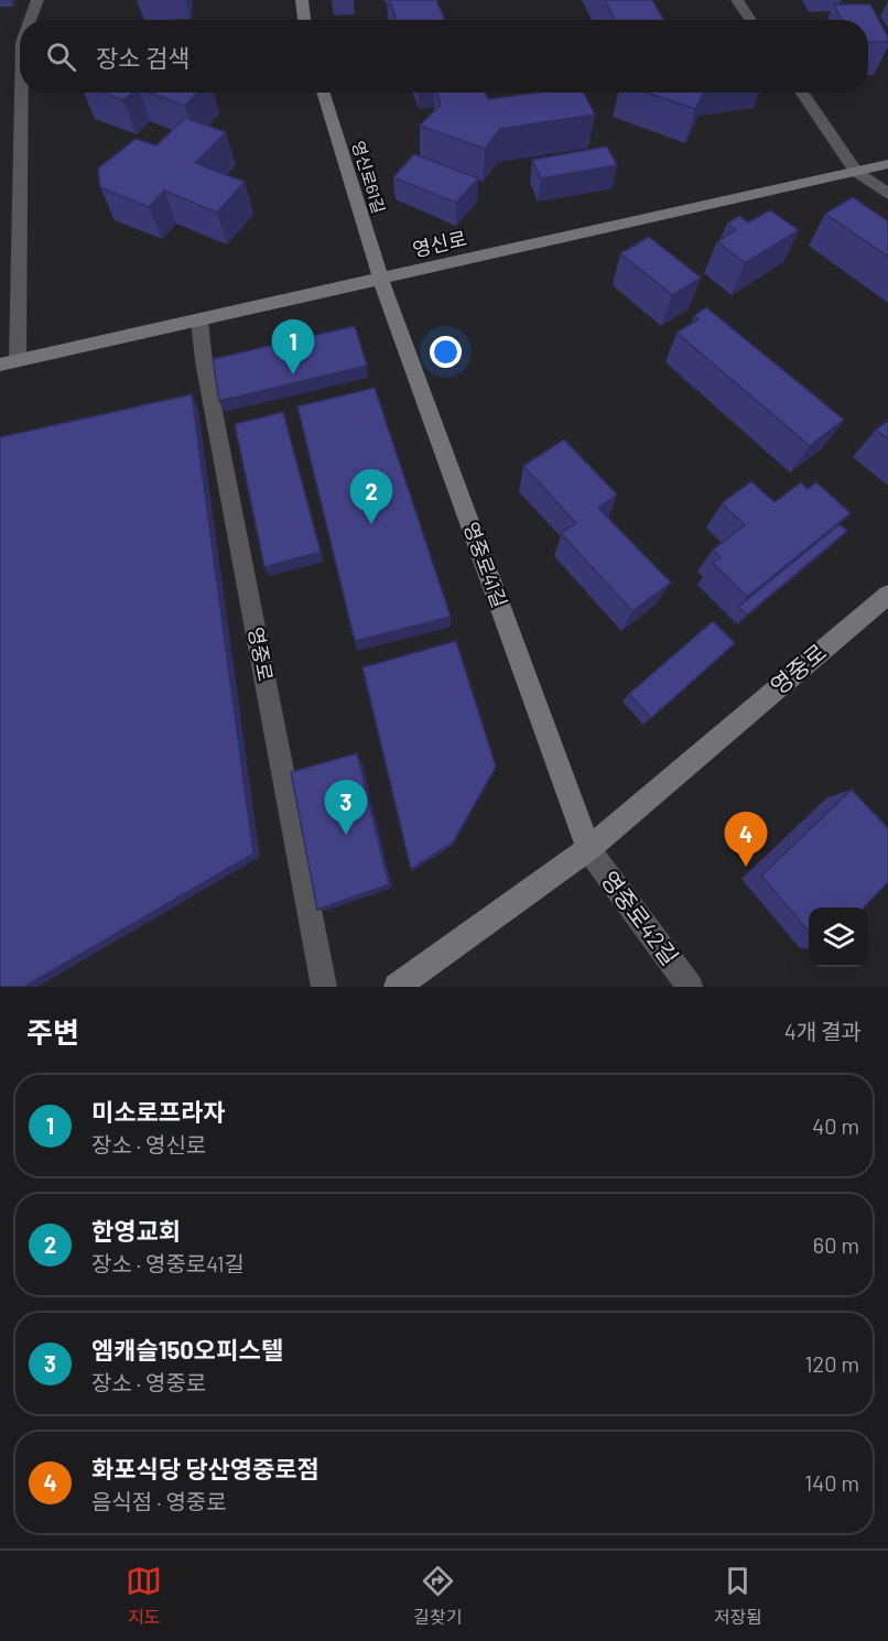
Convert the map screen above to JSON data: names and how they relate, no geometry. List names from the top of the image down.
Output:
{
  "streets": {
    "main road": [
      "영신로61길",
      "영신로",
      "영중로41길",
      "영중로"
    ],
    "street": ["영중로42길"]
  },
  "crossings": [
    ["영신로61길", "영신로"],
    ["영신로61길", "영중로41길"],
    ["영신로", "영중로41길"],
    ["영신로", "영중로"],
    ["영중로41길", "영중로"],
    ["영중로41길", "영중로42길"],
    ["영중로", "영중로42길"]
  ],
  "page": {
    "search": "장소 검색",
    "pins": [
      "1",
      "2",
      "3",
      "4"
    ],
    "heading": ["주변", "4개 결과"],
    "list": [
      {
        "mark": "1",
        "name": "미소로프라자",
        "note": "장소 · 영신로",
        "value": "40 m"
      },
      {
        "mark": "2",
        "name": "한영교회",
        "note": "장소 · 영중로41길",
        "value": "60 m"
      },
      {
        "mark": "3",
        "name": "엠캐슬150오피스텔",
        "note": "장소 · 영중로",
        "value": "120 m"
      },
      {
        "mark": "4",
        "name": "화포식당 당산영중로점",
        "note": "음식점 · 영중로",
        "value": "140 m"
      }
    ],
    "nav": ["지도", "길찾기", "저장됨"]
  }
}
